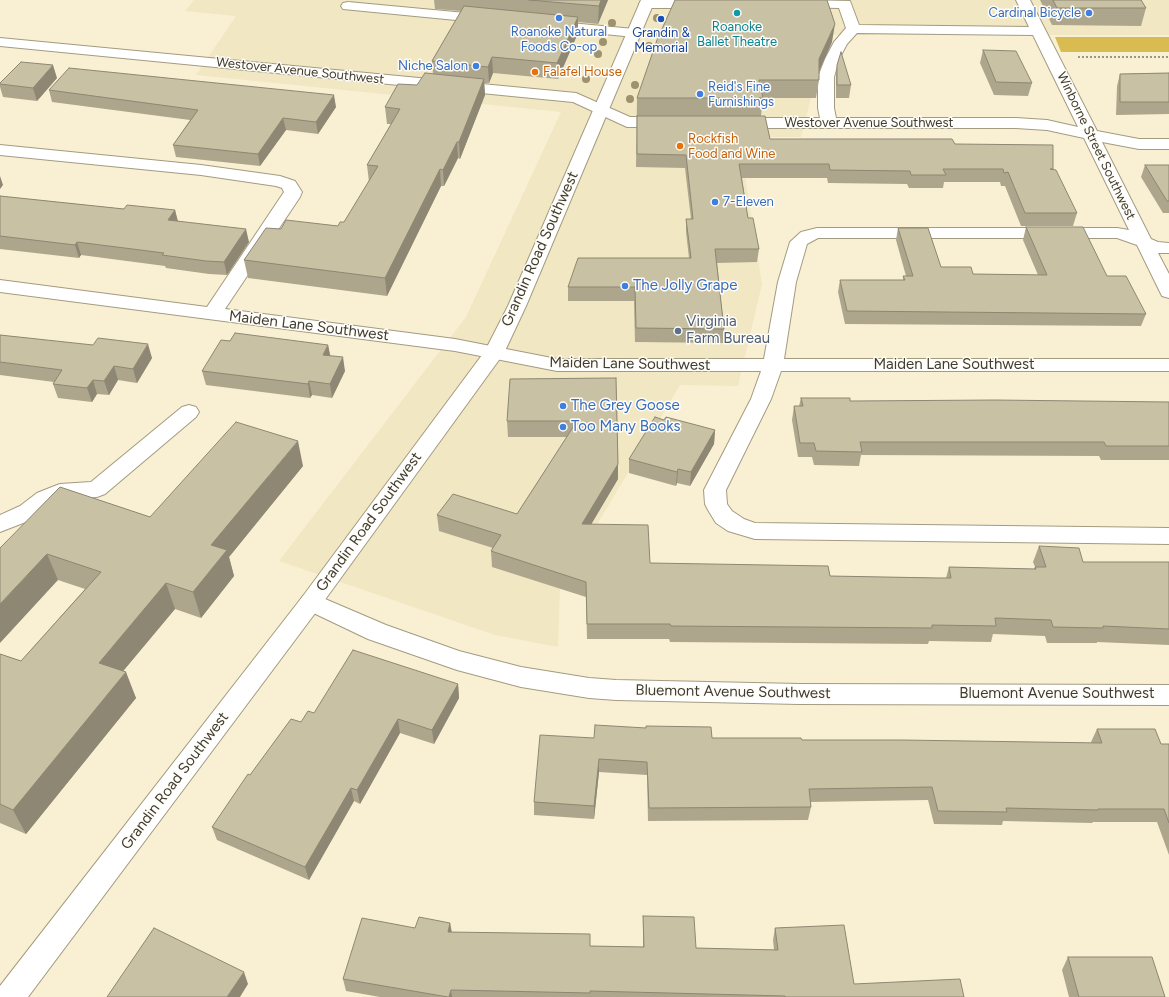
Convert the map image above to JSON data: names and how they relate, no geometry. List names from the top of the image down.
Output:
{
  "streets": {
    "street": [
      "Westover Avenue Southwest",
      "Winborne Street Southwest",
      "Grandin Road Southwest",
      "Maiden Lane Southwest",
      "Bluemont Avenue Southwest"
    ]
  },
  "crossings": [
    ["Westover Avenue Southwest", "Winborne Street Southwest"],
    ["Westover Avenue Southwest", "Grandin Road Southwest"],
    ["Grandin Road Southwest", "Maiden Lane Southwest"],
    ["Grandin Road Southwest", "Bluemont Avenue Southwest"]
  ],
  "places": [
    "Roanoke Ballet Theatre",
    "Cardinal Bicycle",
    "Roanoke Natural Foods Co-op",
    "Grandin & Memorial",
    "Niche Salon",
    "Falafel House",
    "Reid's Fine Furnishings",
    "Rockfish Food and Wine",
    "7-Eleven",
    "The Jolly Grape",
    "Virginia Farm Bureau",
    "The Grey Goose",
    "Too Many Books"
  ]
}
